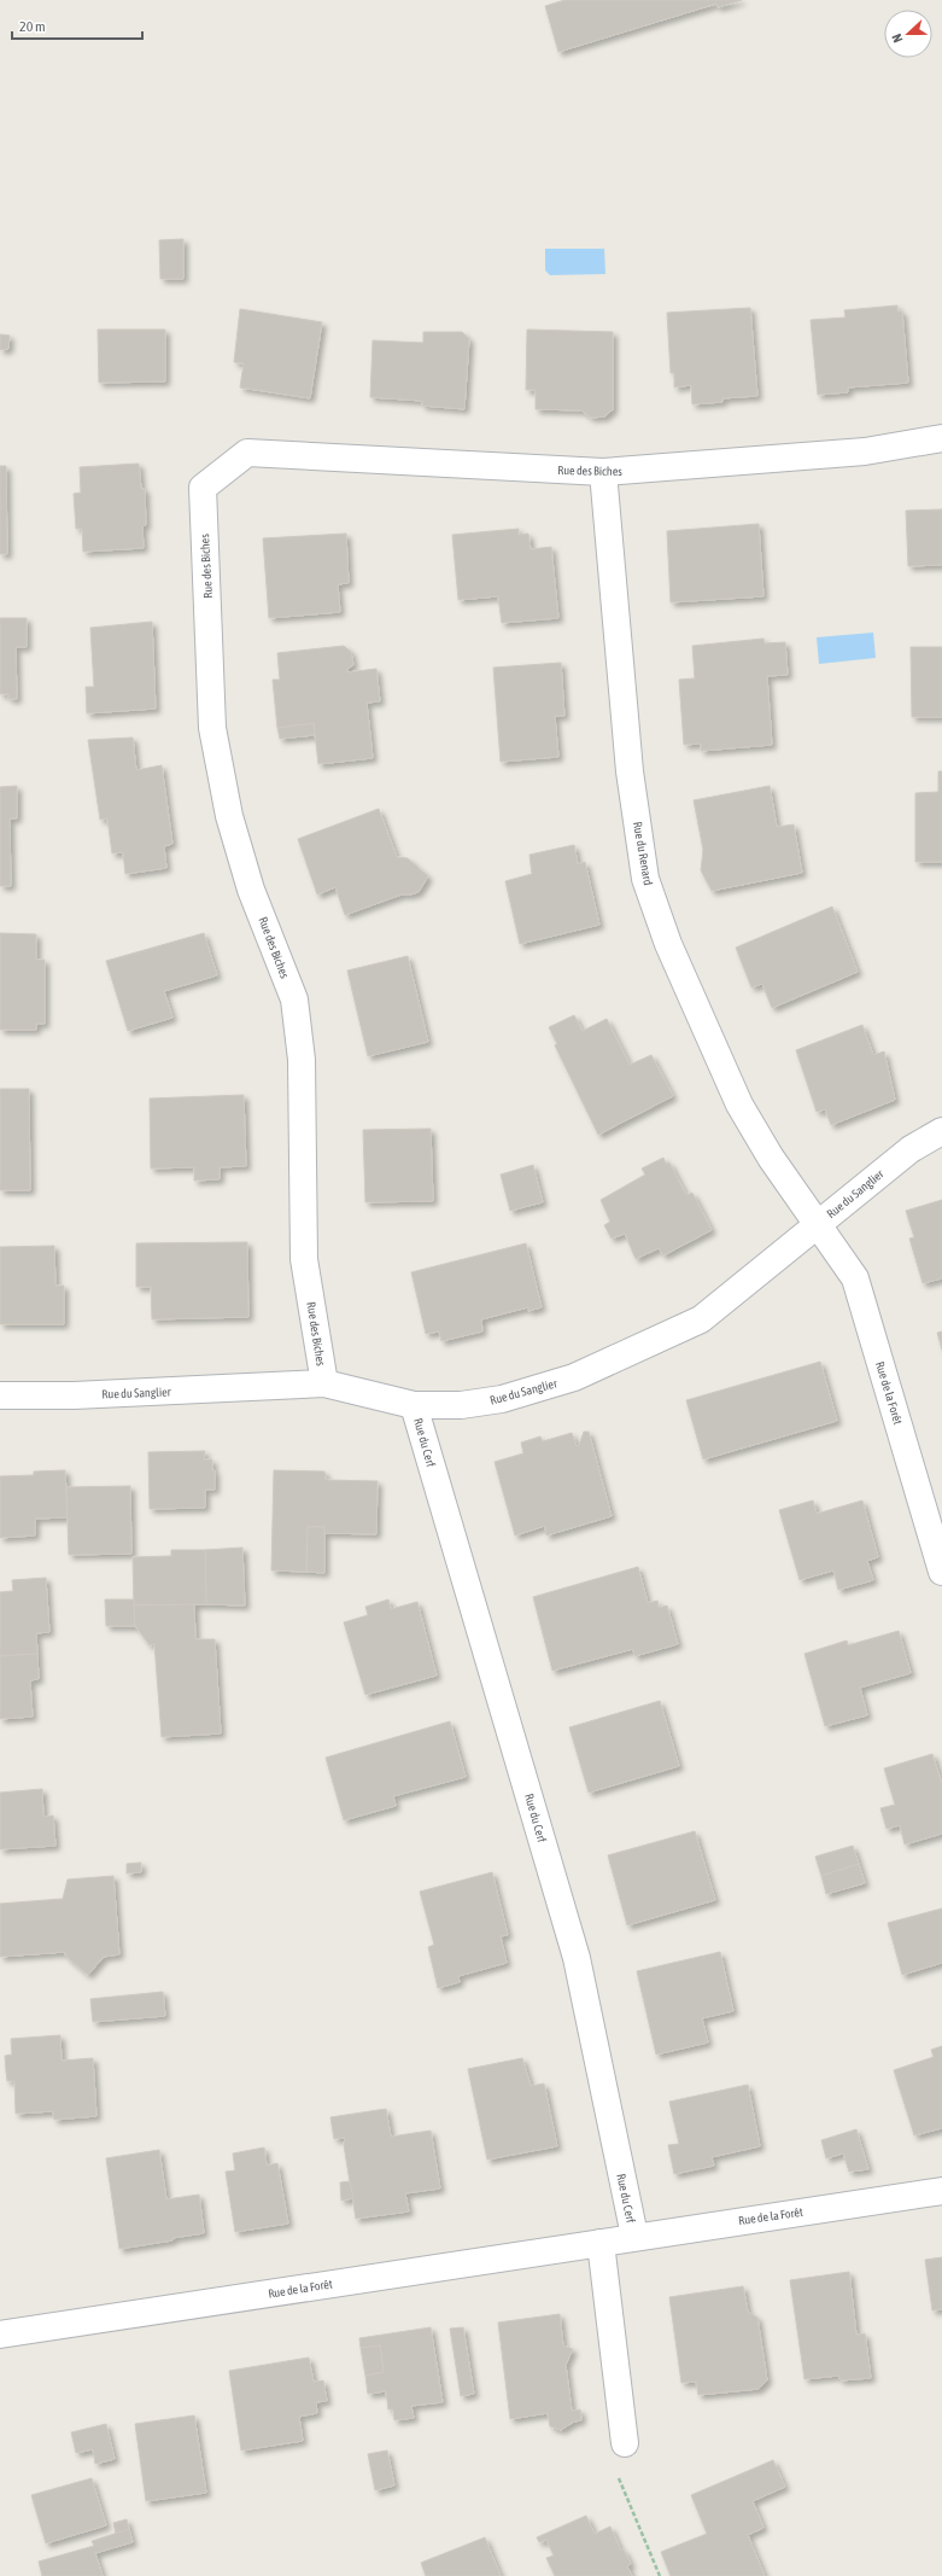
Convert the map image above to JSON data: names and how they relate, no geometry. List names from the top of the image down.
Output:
{
  "streets": {
    "street": [
      "Rue des Biches",
      "Rue du Renard",
      "Rue du Sanglier",
      "Rue de la Forêt",
      "Rue du Cerf"
    ]
  },
  "crossings": [
    ["Rue des Biches", "Rue du Renard"],
    ["Rue des Biches", "Rue du Sanglier"],
    ["Rue du Renard", "Rue du Sanglier"],
    ["Rue du Renard", "Rue de la Forêt"],
    ["Rue du Sanglier", "Rue de la Forêt"],
    ["Rue du Sanglier", "Rue du Cerf"],
    ["Rue de la Forêt", "Rue du Cerf"]
  ],
  "scale_bar": "20 m",
  "north": "left"
}
